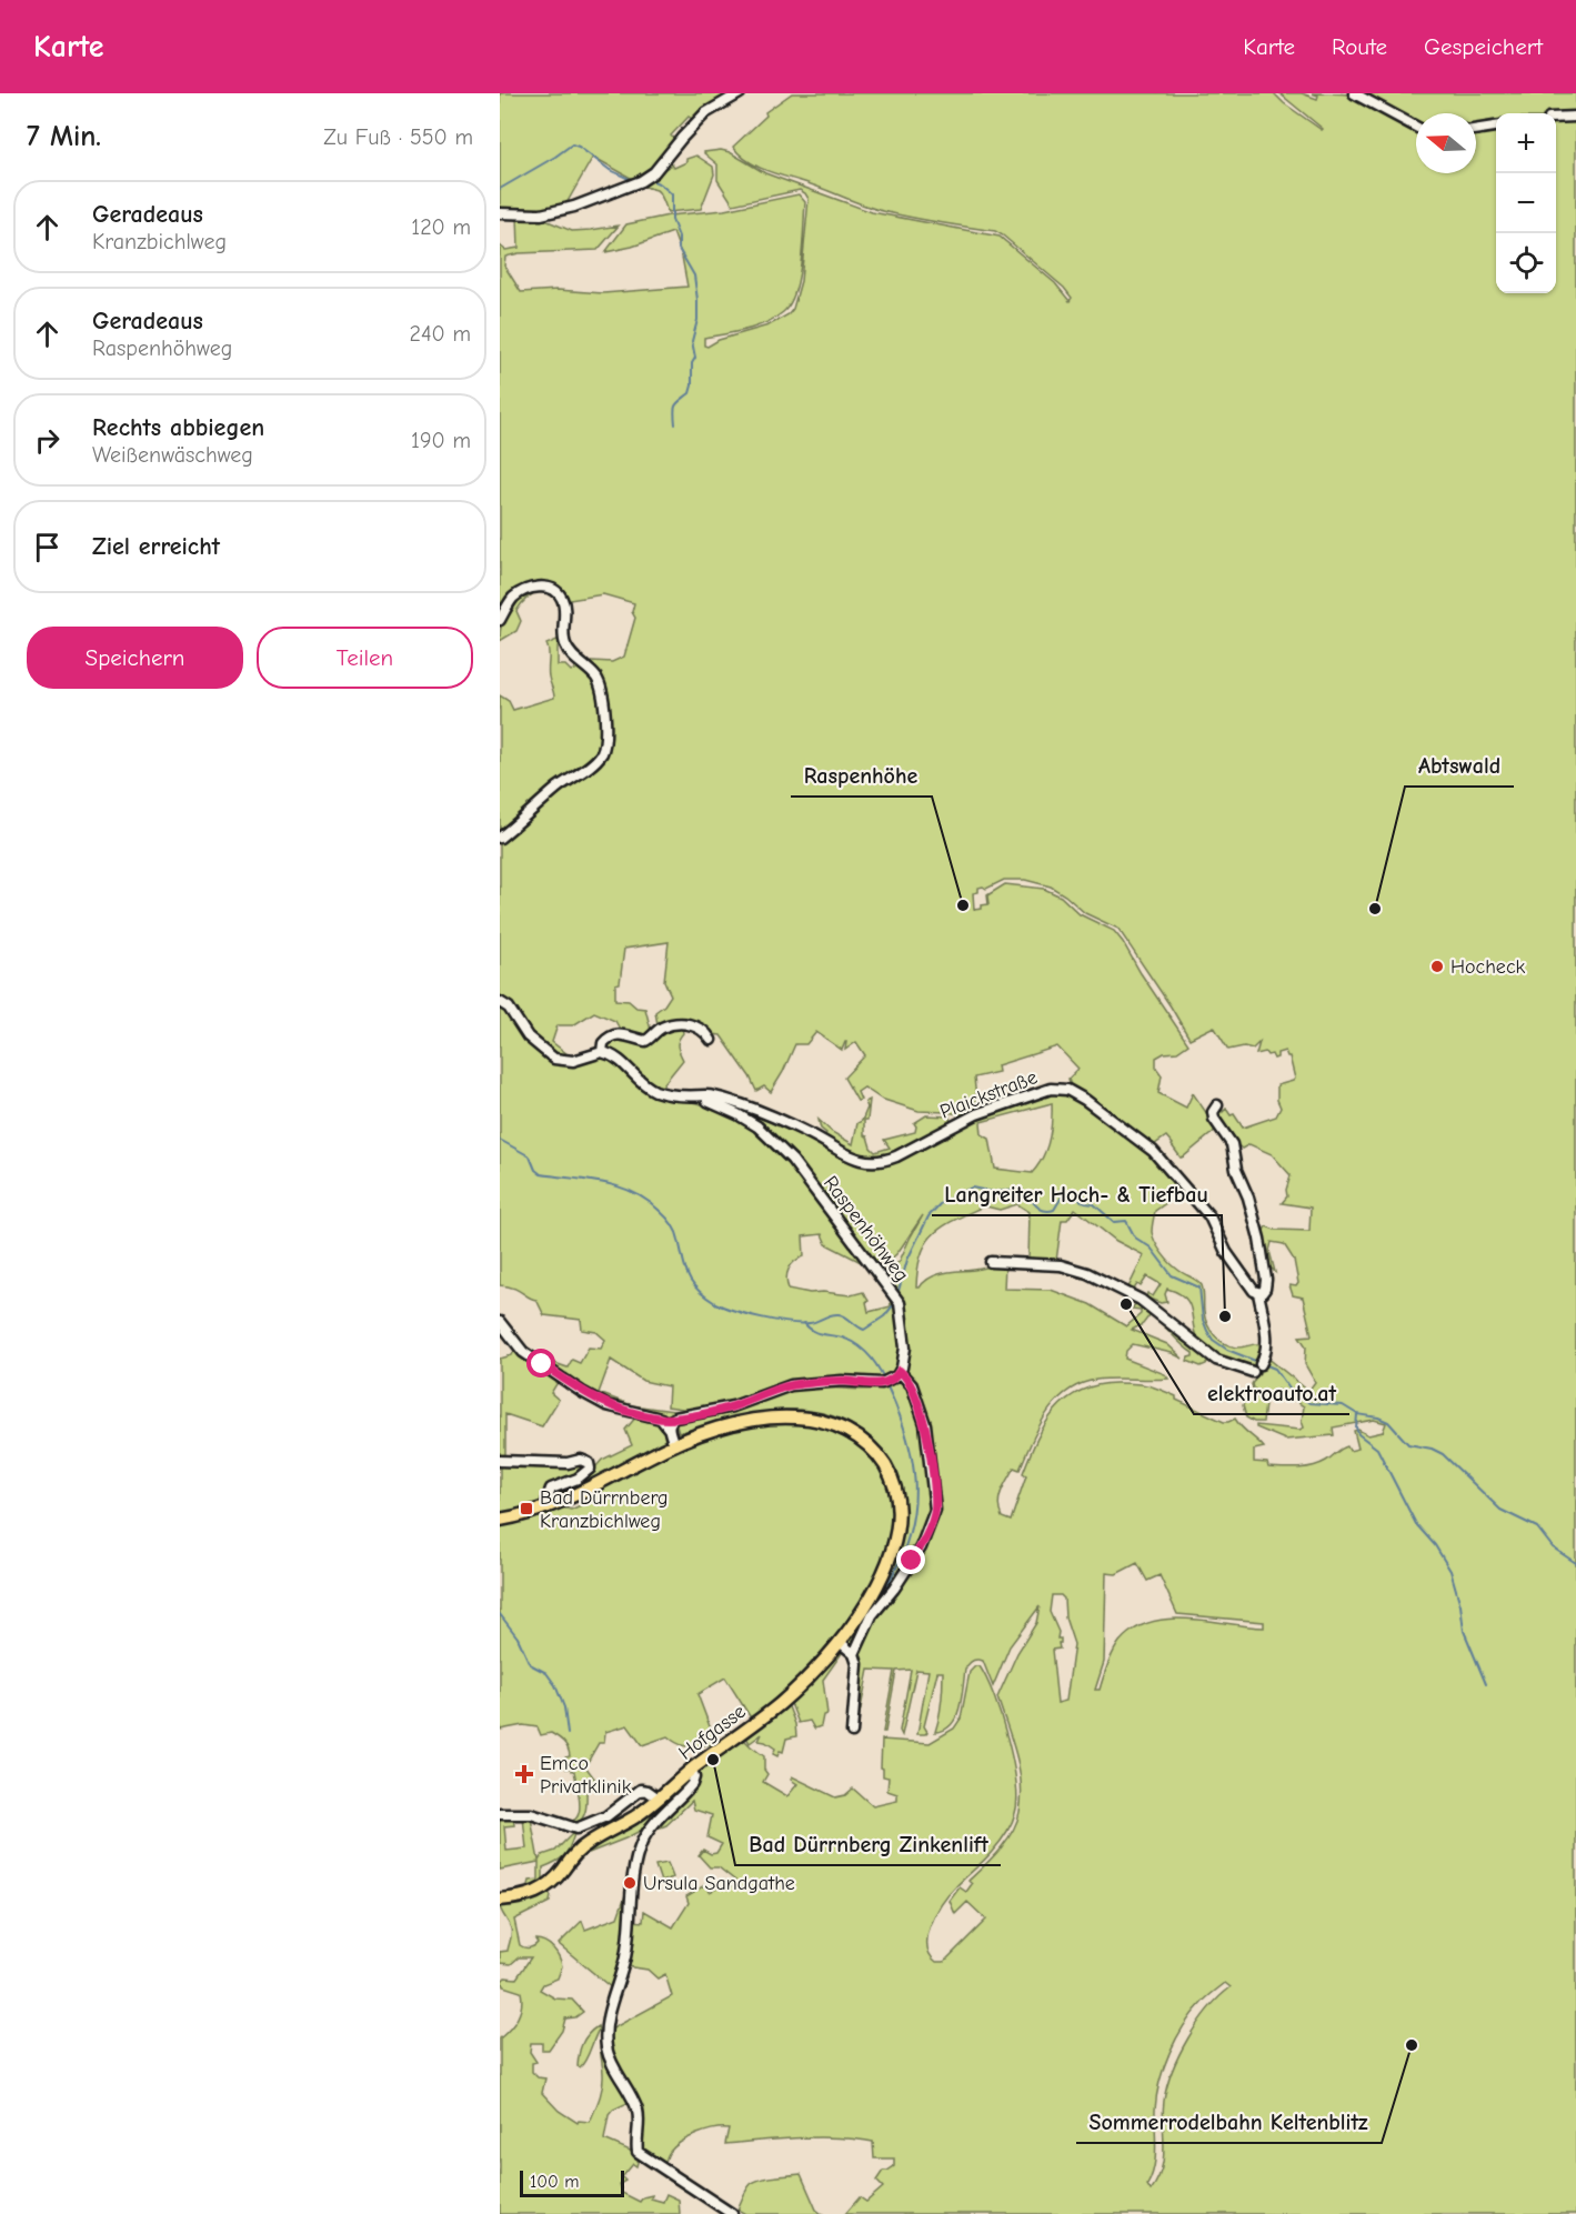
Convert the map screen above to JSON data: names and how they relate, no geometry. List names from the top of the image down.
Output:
{
  "streets": {
    "main road": ["Hofgasse"],
    "street": ["Plaickstraße", "Raspenhöhweg"]
  },
  "crossings": [
    ["Plaickstraße", "Raspenhöhweg"]
  ],
  "places": {
    "other": [
      "Raspenhöhe",
      "Abtswald",
      "Hocheck",
      "elektroauto.at",
      "Langreiter Hoch- & Tiefbau",
      "Bad Dürrnberg Zinkenlift",
      "Ursula Sandgathe",
      "Sommerrodelbahn Keltenblitz"
    ],
    "transit": ["Bad Dürrnberg Kranzbichlweg"],
    "health": ["Emco Privatklinik"]
  },
  "scale_bar": "100 m",
  "north": "left",
  "page": {
    "header": "Karte",
    "nav": ["Karte", "Route", "Gespeichert"],
    "heading": ["7 Min.", "Zu Fuß · 550 m"],
    "map_buttons": ["+", "−"],
    "list": [
      ["Geradeaus", "Kranzbichlweg", "120 m"],
      ["Geradeaus", "Raspenhöhweg", "240 m"],
      ["Rechts abbiegen", "Weißenwäschweg", "190 m"],
      "Ziel erreicht"
    ],
    "buttons": ["Speichern", "Teilen"],
    "scale": "100 m"
  }
}
